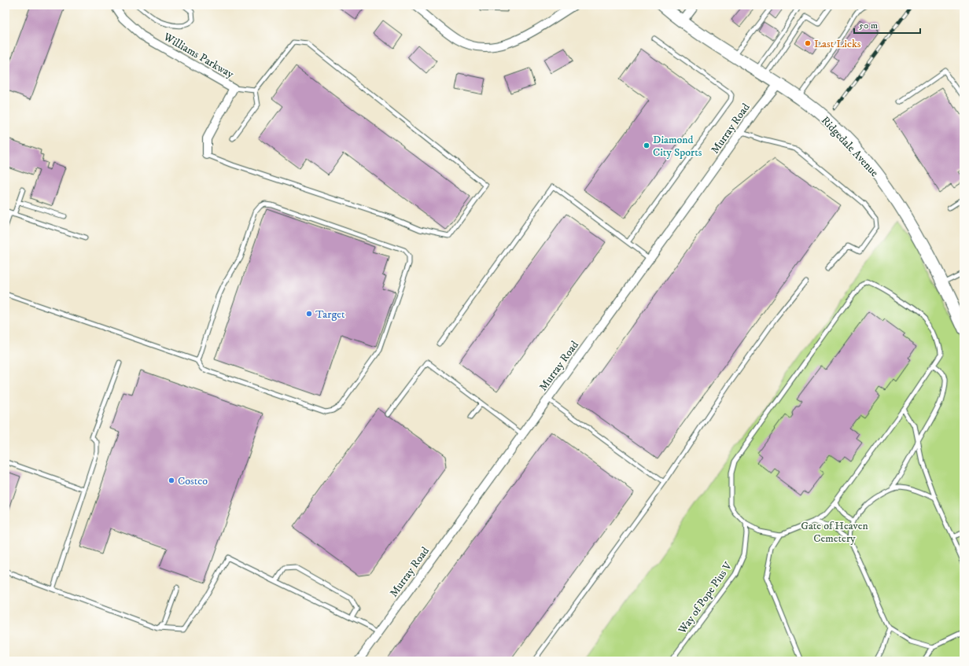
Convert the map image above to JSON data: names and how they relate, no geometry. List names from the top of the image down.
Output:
{
  "streets": {
    "main road": ["Ridgedale Avenue"],
    "street": ["Williams Parkway", "Murray Road"],
    "lane": ["Way of Pope Pius V"]
  },
  "crossings": [
    ["Murray Road", "Ridgedale Avenue"]
  ],
  "parks": ["Gate of Heaven Cemetery"],
  "places": [
    "Last Licks",
    "Diamond City Sports",
    "Target",
    "Costco"
  ],
  "scale_bar": "50 m"
}
